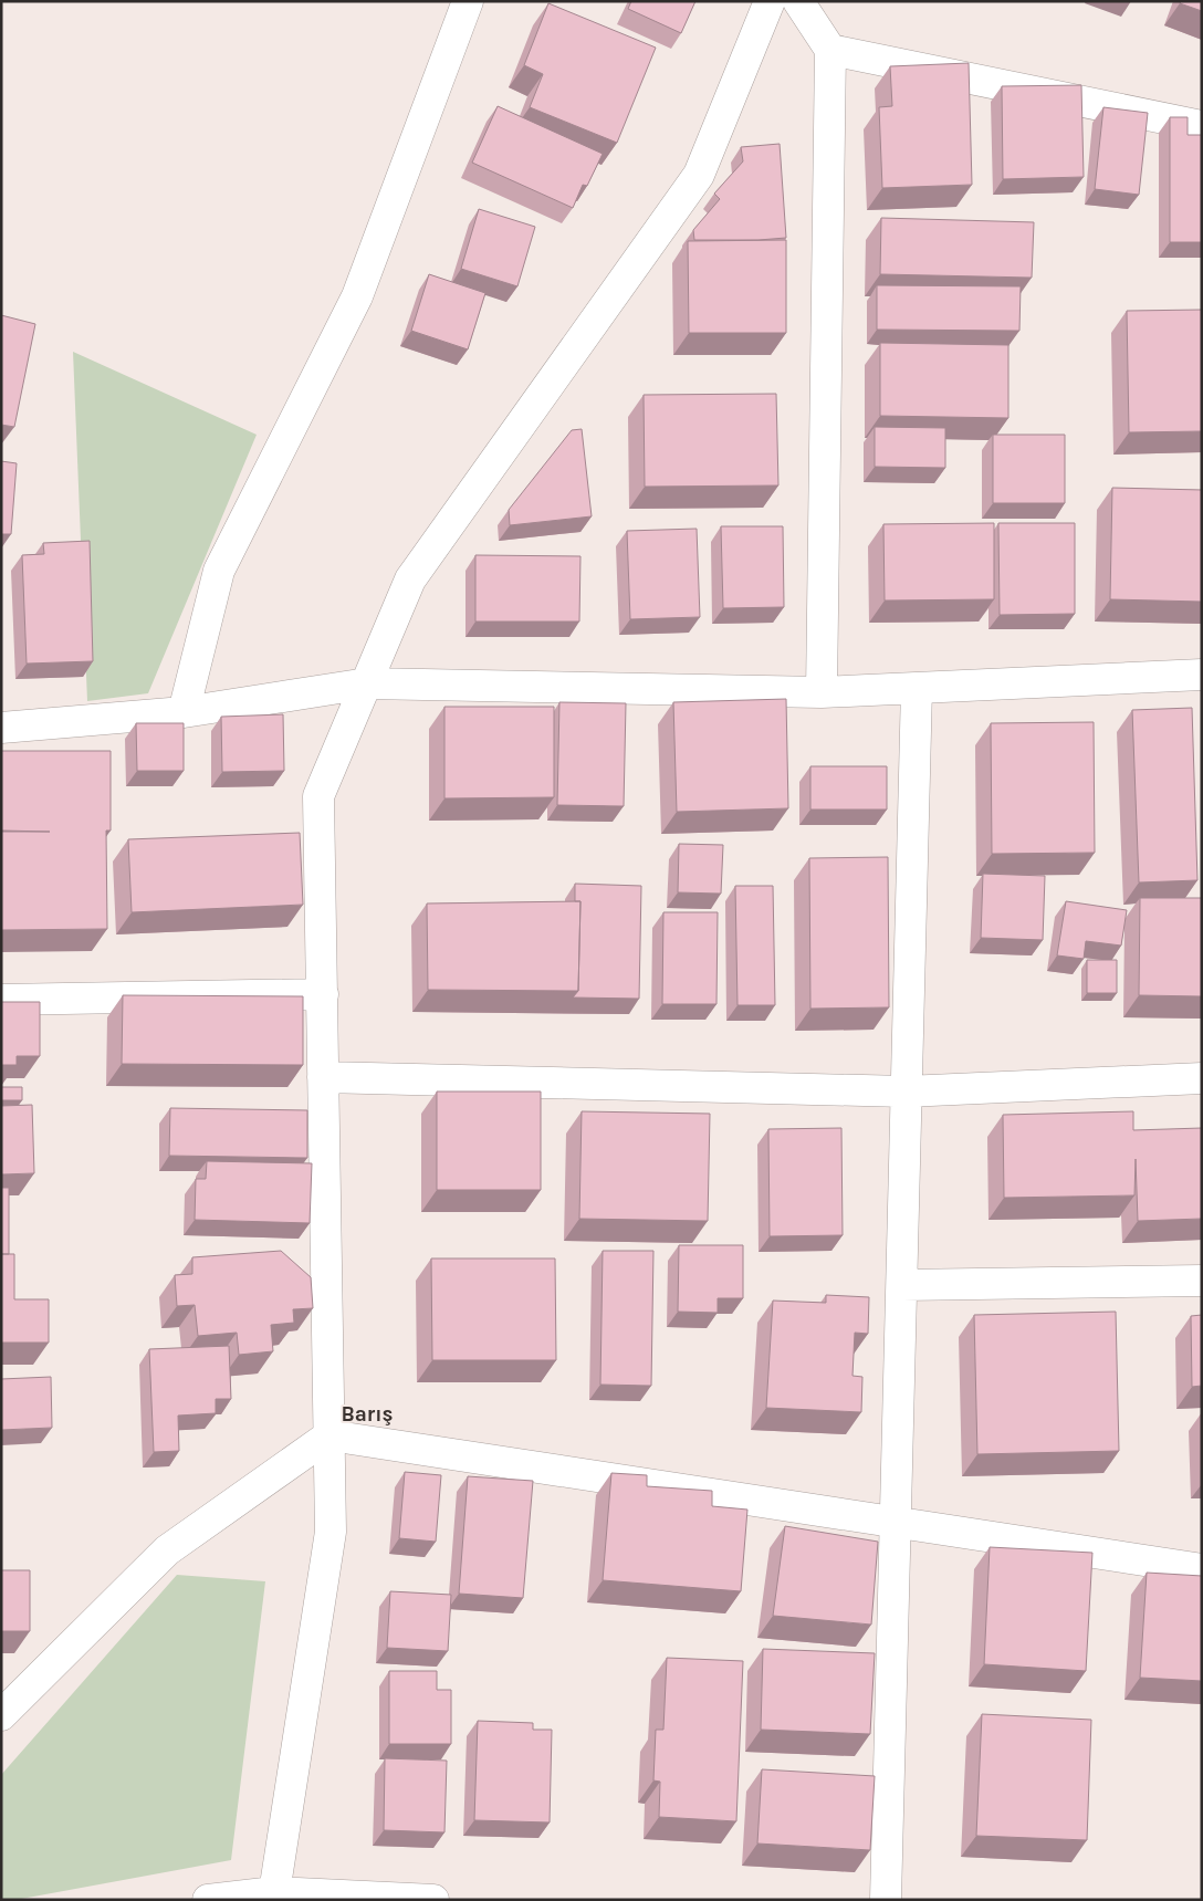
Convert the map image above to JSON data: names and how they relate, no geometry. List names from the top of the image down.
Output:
{
  "districts": ["Barış"]
}
